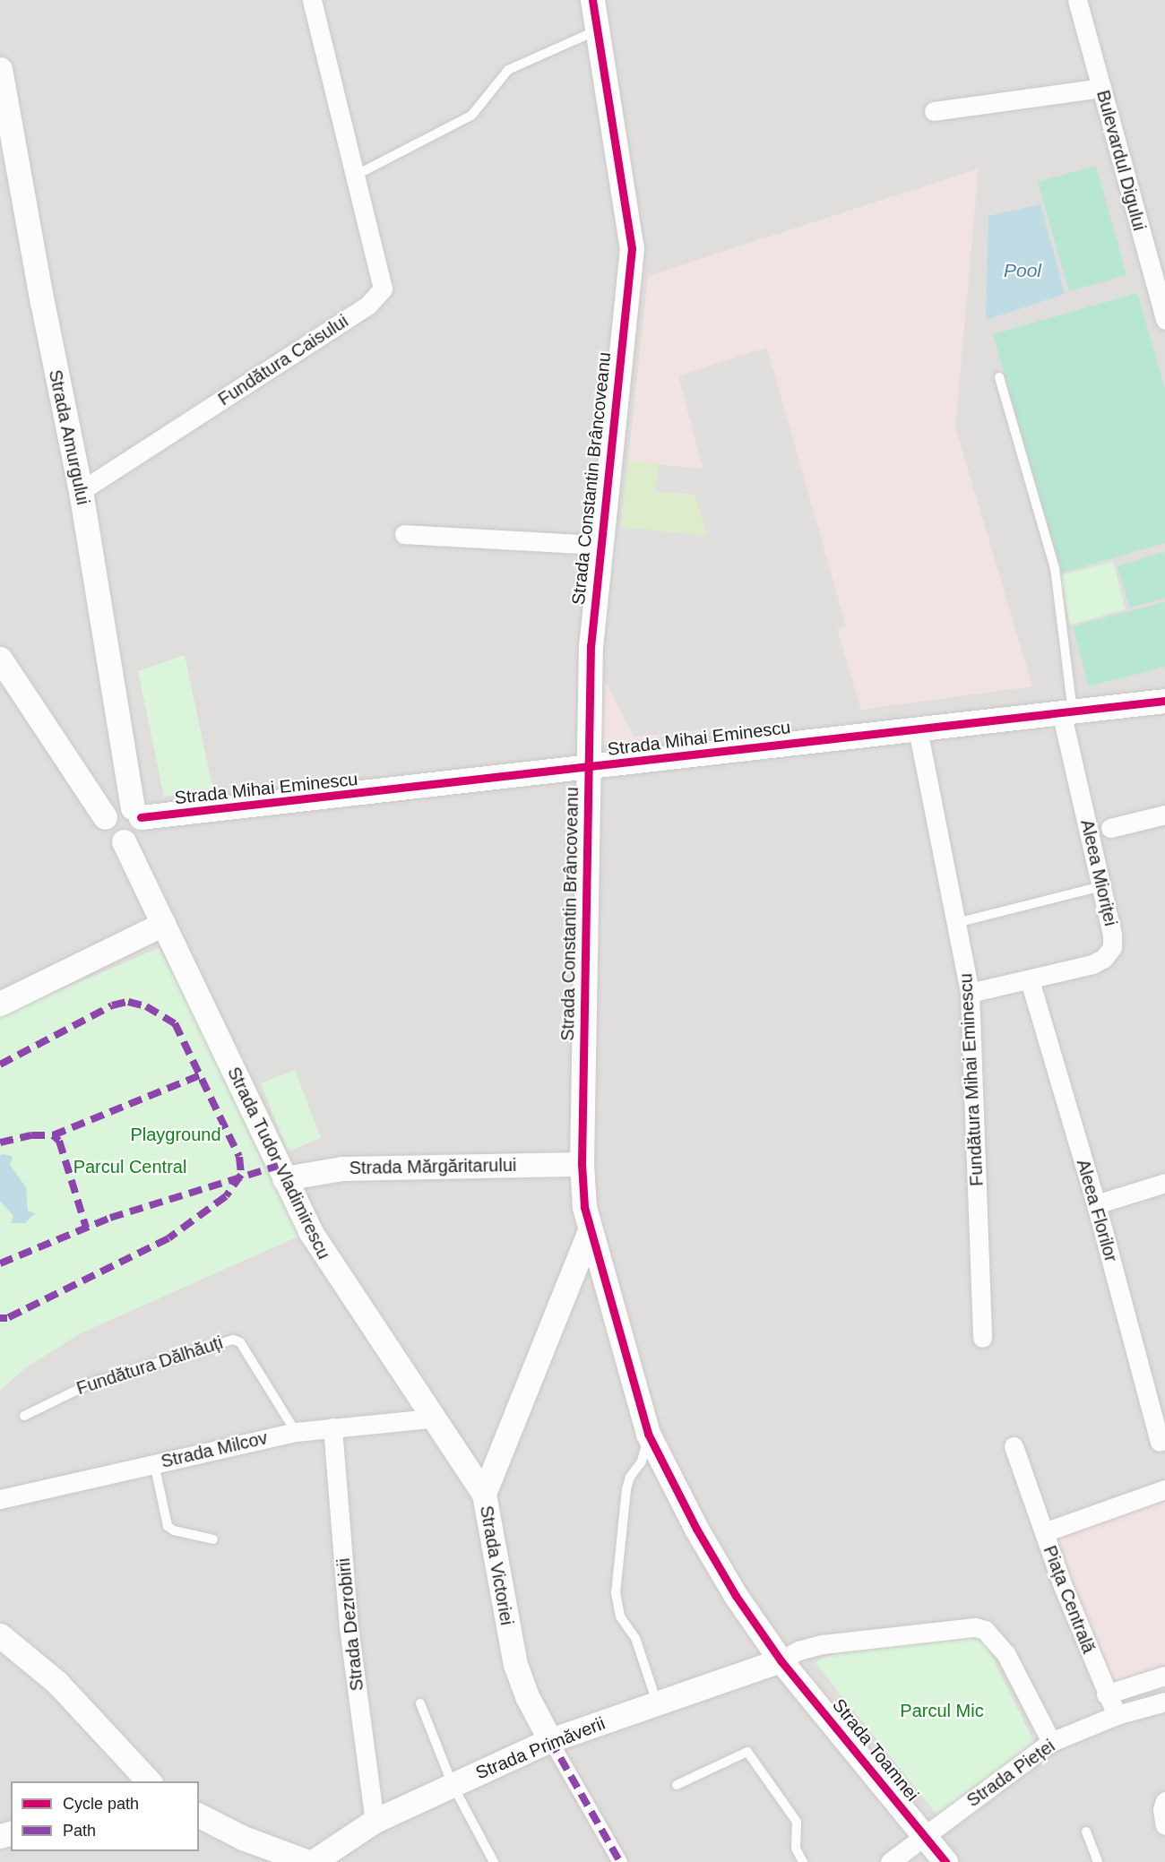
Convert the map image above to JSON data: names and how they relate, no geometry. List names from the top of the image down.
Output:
{
  "streets": {
    "street": [
      "Bulevardul Digului",
      "Fundătura Caisului",
      "Strada Amurgului",
      "Strada Constantin Brâncoveanu",
      "Strada Mihai Eminescu",
      "Aleea Mioriței",
      "Fundătura Mihai Eminescu",
      "Strada Tudor Vladimirescu",
      "Strada Mărgăritarului",
      "Aleea Florilor",
      "Strada Milcov",
      "Strada Victoriei",
      "Piața Centrală",
      "Strada Dezrobirii",
      "Strada Primăverii",
      "Strada Toamnei",
      "Strada Pieței"
    ],
    "lane": ["Fundătura Dălhăuți"]
  },
  "crossings": [
    ["Fundătura Caisului", "Strada Amurgului"],
    ["Strada Amurgului", "Strada Mihai Eminescu"],
    ["Strada Amurgului", "Strada Tudor Vladimirescu"],
    ["Strada Constantin Brâncoveanu", "Strada Mihai Eminescu"],
    ["Strada Constantin Brâncoveanu", "Strada Mărgăritarului"],
    ["Strada Constantin Brâncoveanu", "Strada Victoriei"],
    ["Strada Constantin Brâncoveanu", "Strada Primăverii"],
    ["Strada Constantin Brâncoveanu", "Strada Toamnei"],
    ["Strada Mihai Eminescu", "Aleea Mioriței"],
    ["Strada Mihai Eminescu", "Fundătura Mihai Eminescu"],
    ["Strada Mihai Eminescu", "Strada Tudor Vladimirescu"],
    ["Aleea Mioriței", "Fundătura Mihai Eminescu"],
    ["Aleea Mioriței", "Aleea Florilor"],
    ["Strada Tudor Vladimirescu", "Strada Mărgăritarului"],
    ["Strada Tudor Vladimirescu", "Strada Milcov"],
    ["Strada Tudor Vladimirescu", "Strada Victoriei"],
    ["Fundătura Dălhăuți", "Strada Milcov"],
    ["Strada Milcov", "Strada Dezrobirii"],
    ["Strada Victoriei", "Strada Primăverii"],
    ["Piața Centrală", "Strada Pieței"],
    ["Strada Dezrobirii", "Strada Primăverii"],
    ["Strada Primăverii", "Strada Toamnei"],
    ["Strada Toamnei", "Strada Pieței"]
  ],
  "water": ["Pool"],
  "parks": ["Playground", "Parcul Central", "Parcul Mic"],
  "legend": ["Cycle path", "Path"]
}
